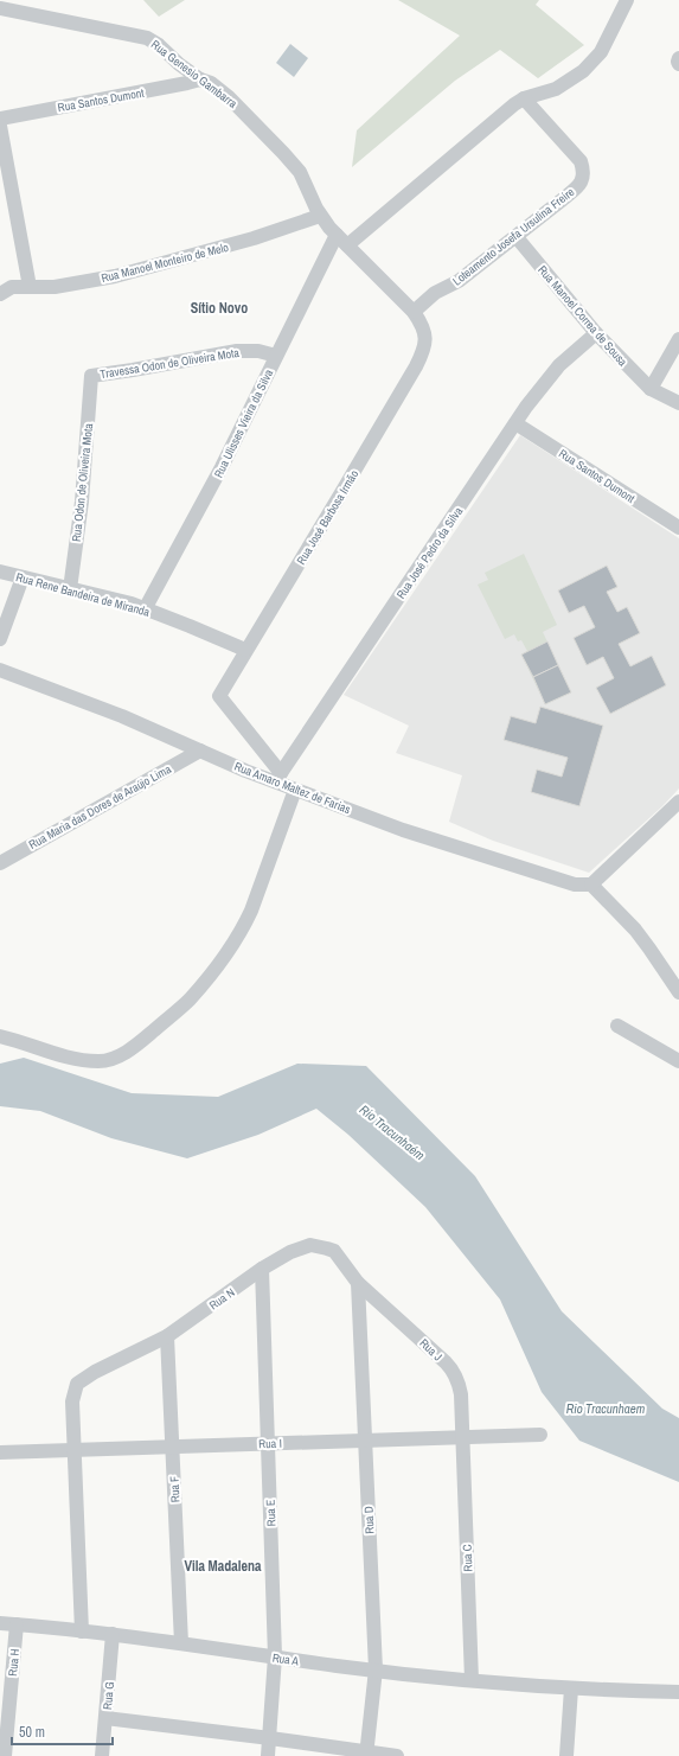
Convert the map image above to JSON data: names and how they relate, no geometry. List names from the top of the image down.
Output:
{
  "streets": {
    "street": [
      "Rua Genesio Gambarra",
      "Rua Santos Dumont",
      "Loteamento Josefa Ursulina Freire",
      "Rua Manoel Monteiro de Melo",
      "Rua Manoel Correa de Sousa",
      "Travessa Odon de Oliveira Mota",
      "Rua Ulisses Vieira da Silva",
      "Rua Odon de Oliveira Mota",
      "Rua José Barbosa Irmão",
      "Rua José Pedro da Silva",
      "Rua Rene Bandeira de Miranda",
      "Rua Amaro Maltez de Farias",
      "Rua Maria das Dores de Araújo Lima",
      "Rua N",
      "Rua J",
      "Rua I",
      "Rua F",
      "Rua E",
      "Rua D",
      "Rua C",
      "Rua A",
      "Rua H",
      "Rua G"
    ]
  },
  "crossings": [
    ["Rua Genesio Gambarra", "Rua Santos Dumont"],
    ["Rua Genesio Gambarra", "Loteamento Josefa Ursulina Freire"],
    ["Rua Genesio Gambarra", "Rua Manoel Monteiro de Melo"],
    ["Rua Genesio Gambarra", "Rua Ulisses Vieira da Silva"],
    ["Rua Genesio Gambarra", "Rua José Barbosa Irmão"],
    ["Rua Santos Dumont", "Rua José Pedro da Silva"],
    ["Loteamento Josefa Ursulina Freire", "Rua Manoel Correa de Sousa"],
    ["Rua Manoel Correa de Sousa", "Rua José Pedro da Silva"],
    ["Travessa Odon de Oliveira Mota", "Rua Ulisses Vieira da Silva"],
    ["Travessa Odon de Oliveira Mota", "Rua Odon de Oliveira Mota"],
    ["Rua Ulisses Vieira da Silva", "Rua Rene Bandeira de Miranda"],
    ["Rua Odon de Oliveira Mota", "Rua Rene Bandeira de Miranda"],
    ["Rua José Barbosa Irmão", "Rua José Pedro da Silva"],
    ["Rua José Barbosa Irmão", "Rua Rene Bandeira de Miranda"],
    ["Rua José Barbosa Irmão", "Rua Amaro Maltez de Farias"],
    ["Rua José Pedro da Silva", "Rua Amaro Maltez de Farias"],
    ["Rua Amaro Maltez de Farias", "Rua Maria das Dores de Araújo Lima"],
    ["Rua N", "Rua J"],
    ["Rua N", "Rua I"],
    ["Rua N", "Rua F"],
    ["Rua N", "Rua E"],
    ["Rua N", "Rua D"],
    ["Rua J", "Rua I"],
    ["Rua J", "Rua D"],
    ["Rua J", "Rua C"],
    ["Rua I", "Rua F"],
    ["Rua I", "Rua E"],
    ["Rua I", "Rua D"],
    ["Rua I", "Rua C"],
    ["Rua F", "Rua A"],
    ["Rua E", "Rua A"],
    ["Rua D", "Rua A"],
    ["Rua C", "Rua A"],
    ["Rua A", "Rua H"],
    ["Rua A", "Rua G"]
  ],
  "districts": ["Sítio Novo", "Vila Madalena"],
  "water": ["Rio Tracunhaém", "Rio Tracunhaem"],
  "scale_bar": "50 m"
}
